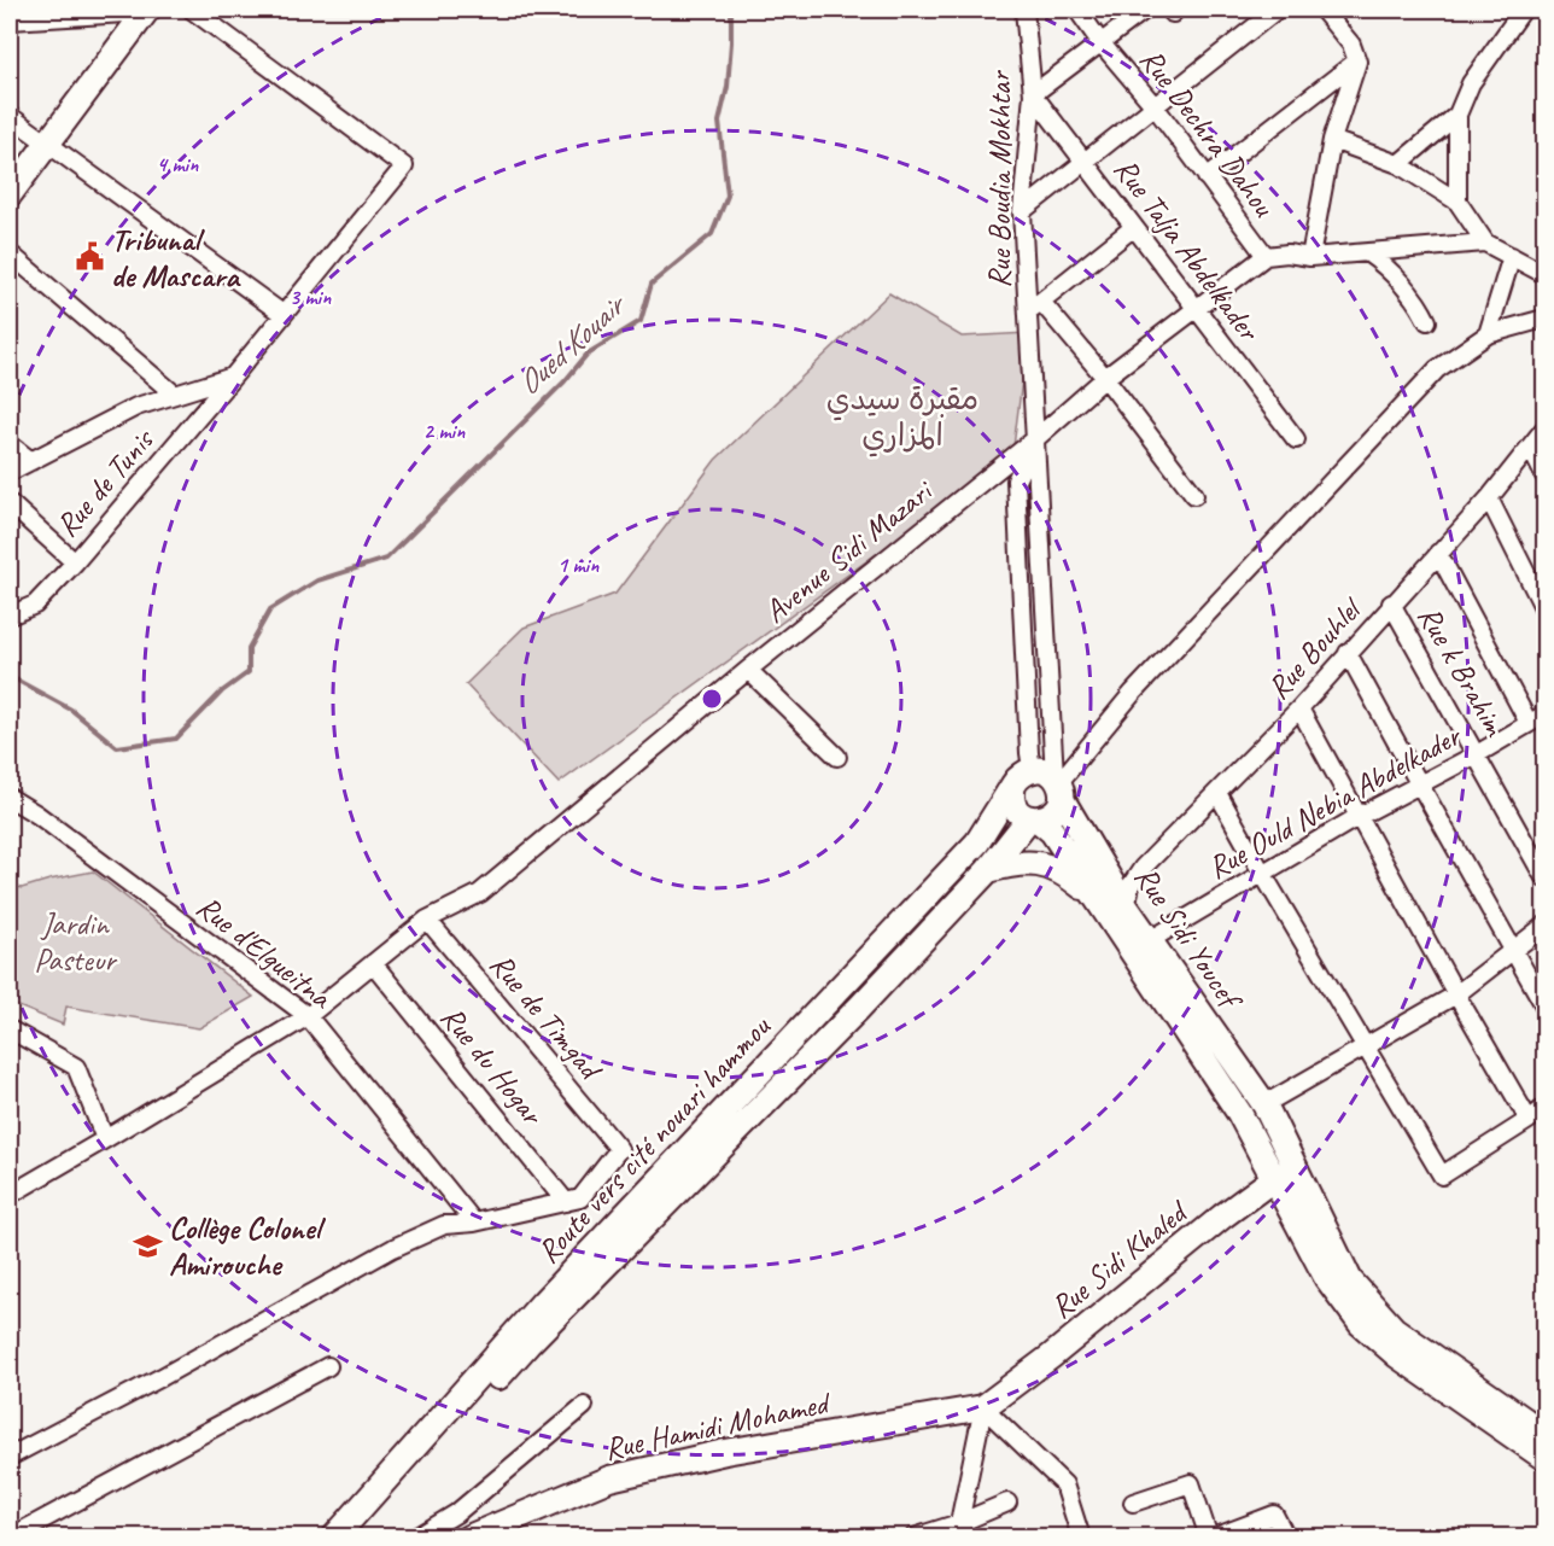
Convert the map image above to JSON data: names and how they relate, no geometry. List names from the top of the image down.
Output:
{
  "streets": {
    "main road": [
      "Rue Sidi Youcef",
      "Route vers cité nouari hammou",
      "Rue Sidi Khaled",
      "Rue Hamidi Mohamed"
    ],
    "street": [
      "Rue Dechra Dahou",
      "Rue Boudia Mokhtar",
      "Rue Talja Abdelkader",
      "Rue de Tunis",
      "Avenue Sidi Mazari",
      "Rue Bouhlel",
      "Rue k Brahim",
      "Rue Ould Nebia Abdelkader",
      "Rue d'Elgueitna",
      "Rue de Timgad",
      "Rue du Hogar"
    ]
  },
  "crossings": [
    ["Rue Dechra Dahou", "Avenue Sidi Mazari"],
    ["Rue Boudia Mokhtar", "Rue Talja Abdelkader"],
    ["Rue Boudia Mokhtar", "Avenue Sidi Mazari"],
    ["Rue Talja Abdelkader", "Avenue Sidi Mazari"],
    ["Avenue Sidi Mazari", "Rue d'Elgueitna"],
    ["Avenue Sidi Mazari", "Rue de Timgad"],
    ["Avenue Sidi Mazari", "Rue du Hogar"],
    ["Rue Bouhlel", "Rue k Brahim"],
    ["Rue Bouhlel", "Rue Sidi Youcef"],
    ["Rue k Brahim", "Rue Ould Nebia Abdelkader"],
    ["Rue Ould Nebia Abdelkader", "Rue Sidi Youcef"],
    ["Rue Sidi Youcef", "Route vers cité nouari hammou"],
    ["Rue Sidi Youcef", "Rue Sidi Khaled"],
    ["Rue de Timgad", "Rue du Hogar"],
    ["Rue Sidi Khaled", "Rue Hamidi Mohamed"]
  ],
  "water": ["Oued Kouair"],
  "parks": ["مقبرة سيدي المزاري", "Jardin Pasteur"],
  "places": {
    "public building": ["Tribunal de Mascara"],
    "school or university": ["Collège Colonel Amirouche"]
  },
  "rings": [
    "4 min",
    "3 min",
    "2 min",
    "1 min"
  ]
}
